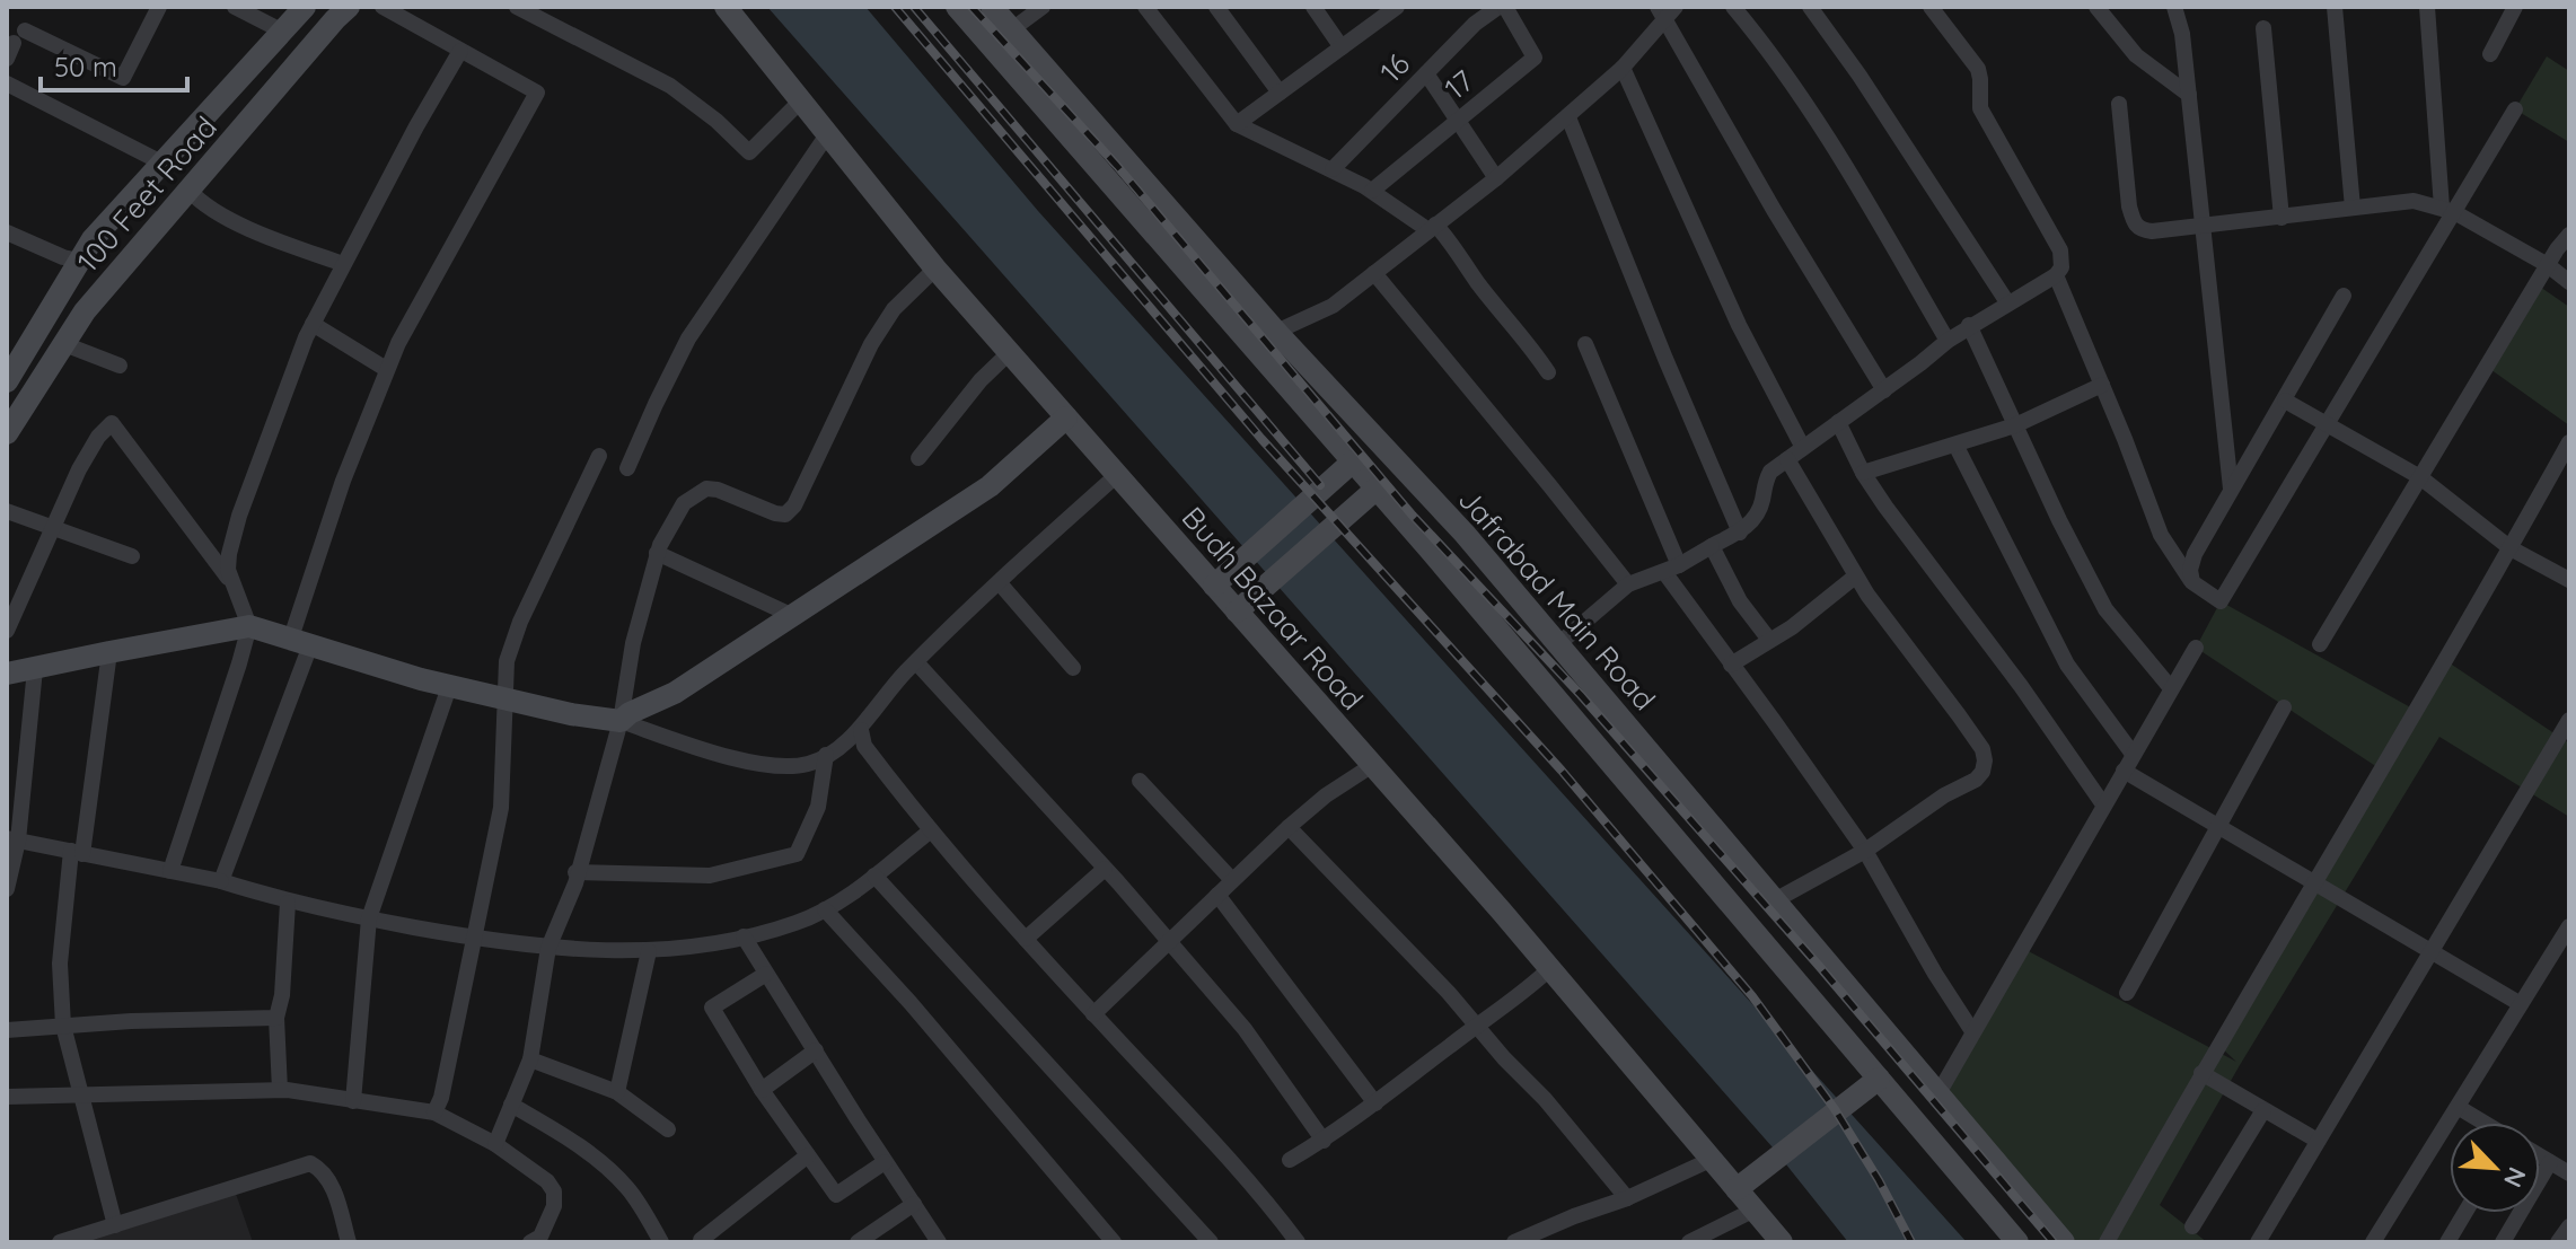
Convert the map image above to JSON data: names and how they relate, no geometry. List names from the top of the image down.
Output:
{
  "streets": {
    "main road": ["100 Feet Road", "Jafrabad Main Road", "Budh Bazaar Road"],
    "street": ["16", "17"]
  },
  "scale_bar": "50 m",
  "north": "bottom right"
}
